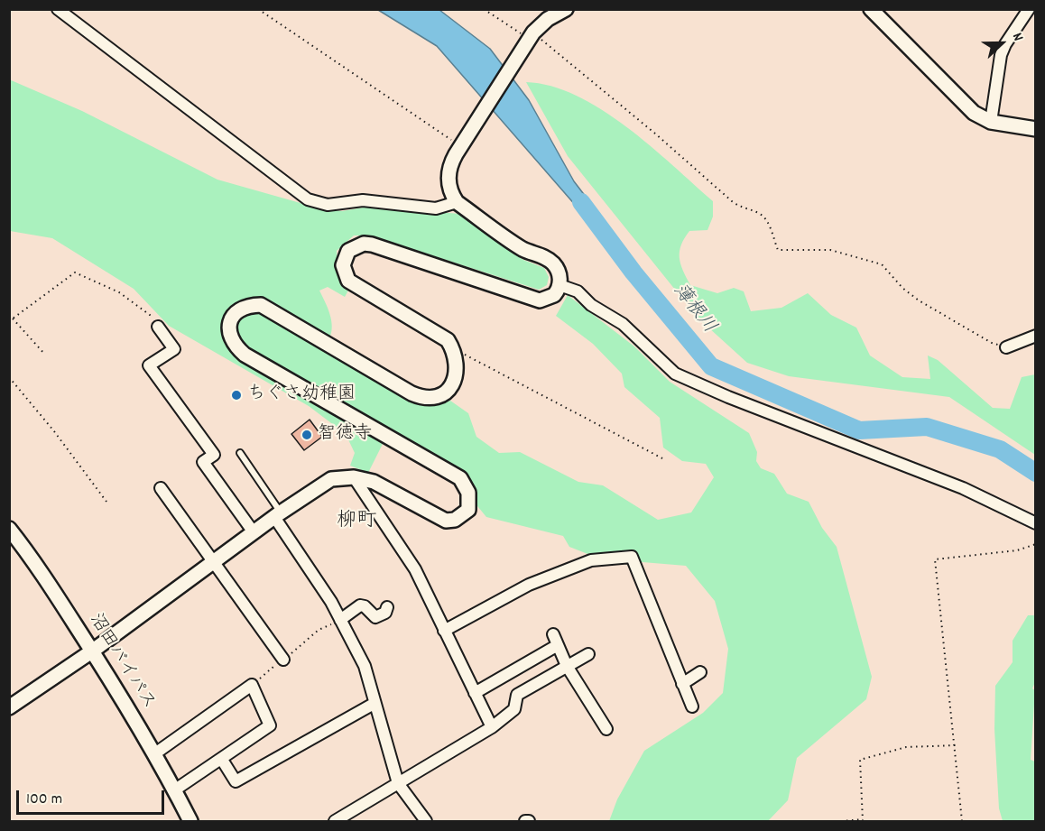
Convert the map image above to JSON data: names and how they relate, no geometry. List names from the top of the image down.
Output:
{
  "streets": {
    "street": ["沼田バイパス"]
  },
  "districts": ["柳町"],
  "water": ["薄根川"],
  "places": ["ちぐさ幼稚園", "智徳寺"],
  "scale_bar": "100 m",
  "north": "right"
}
